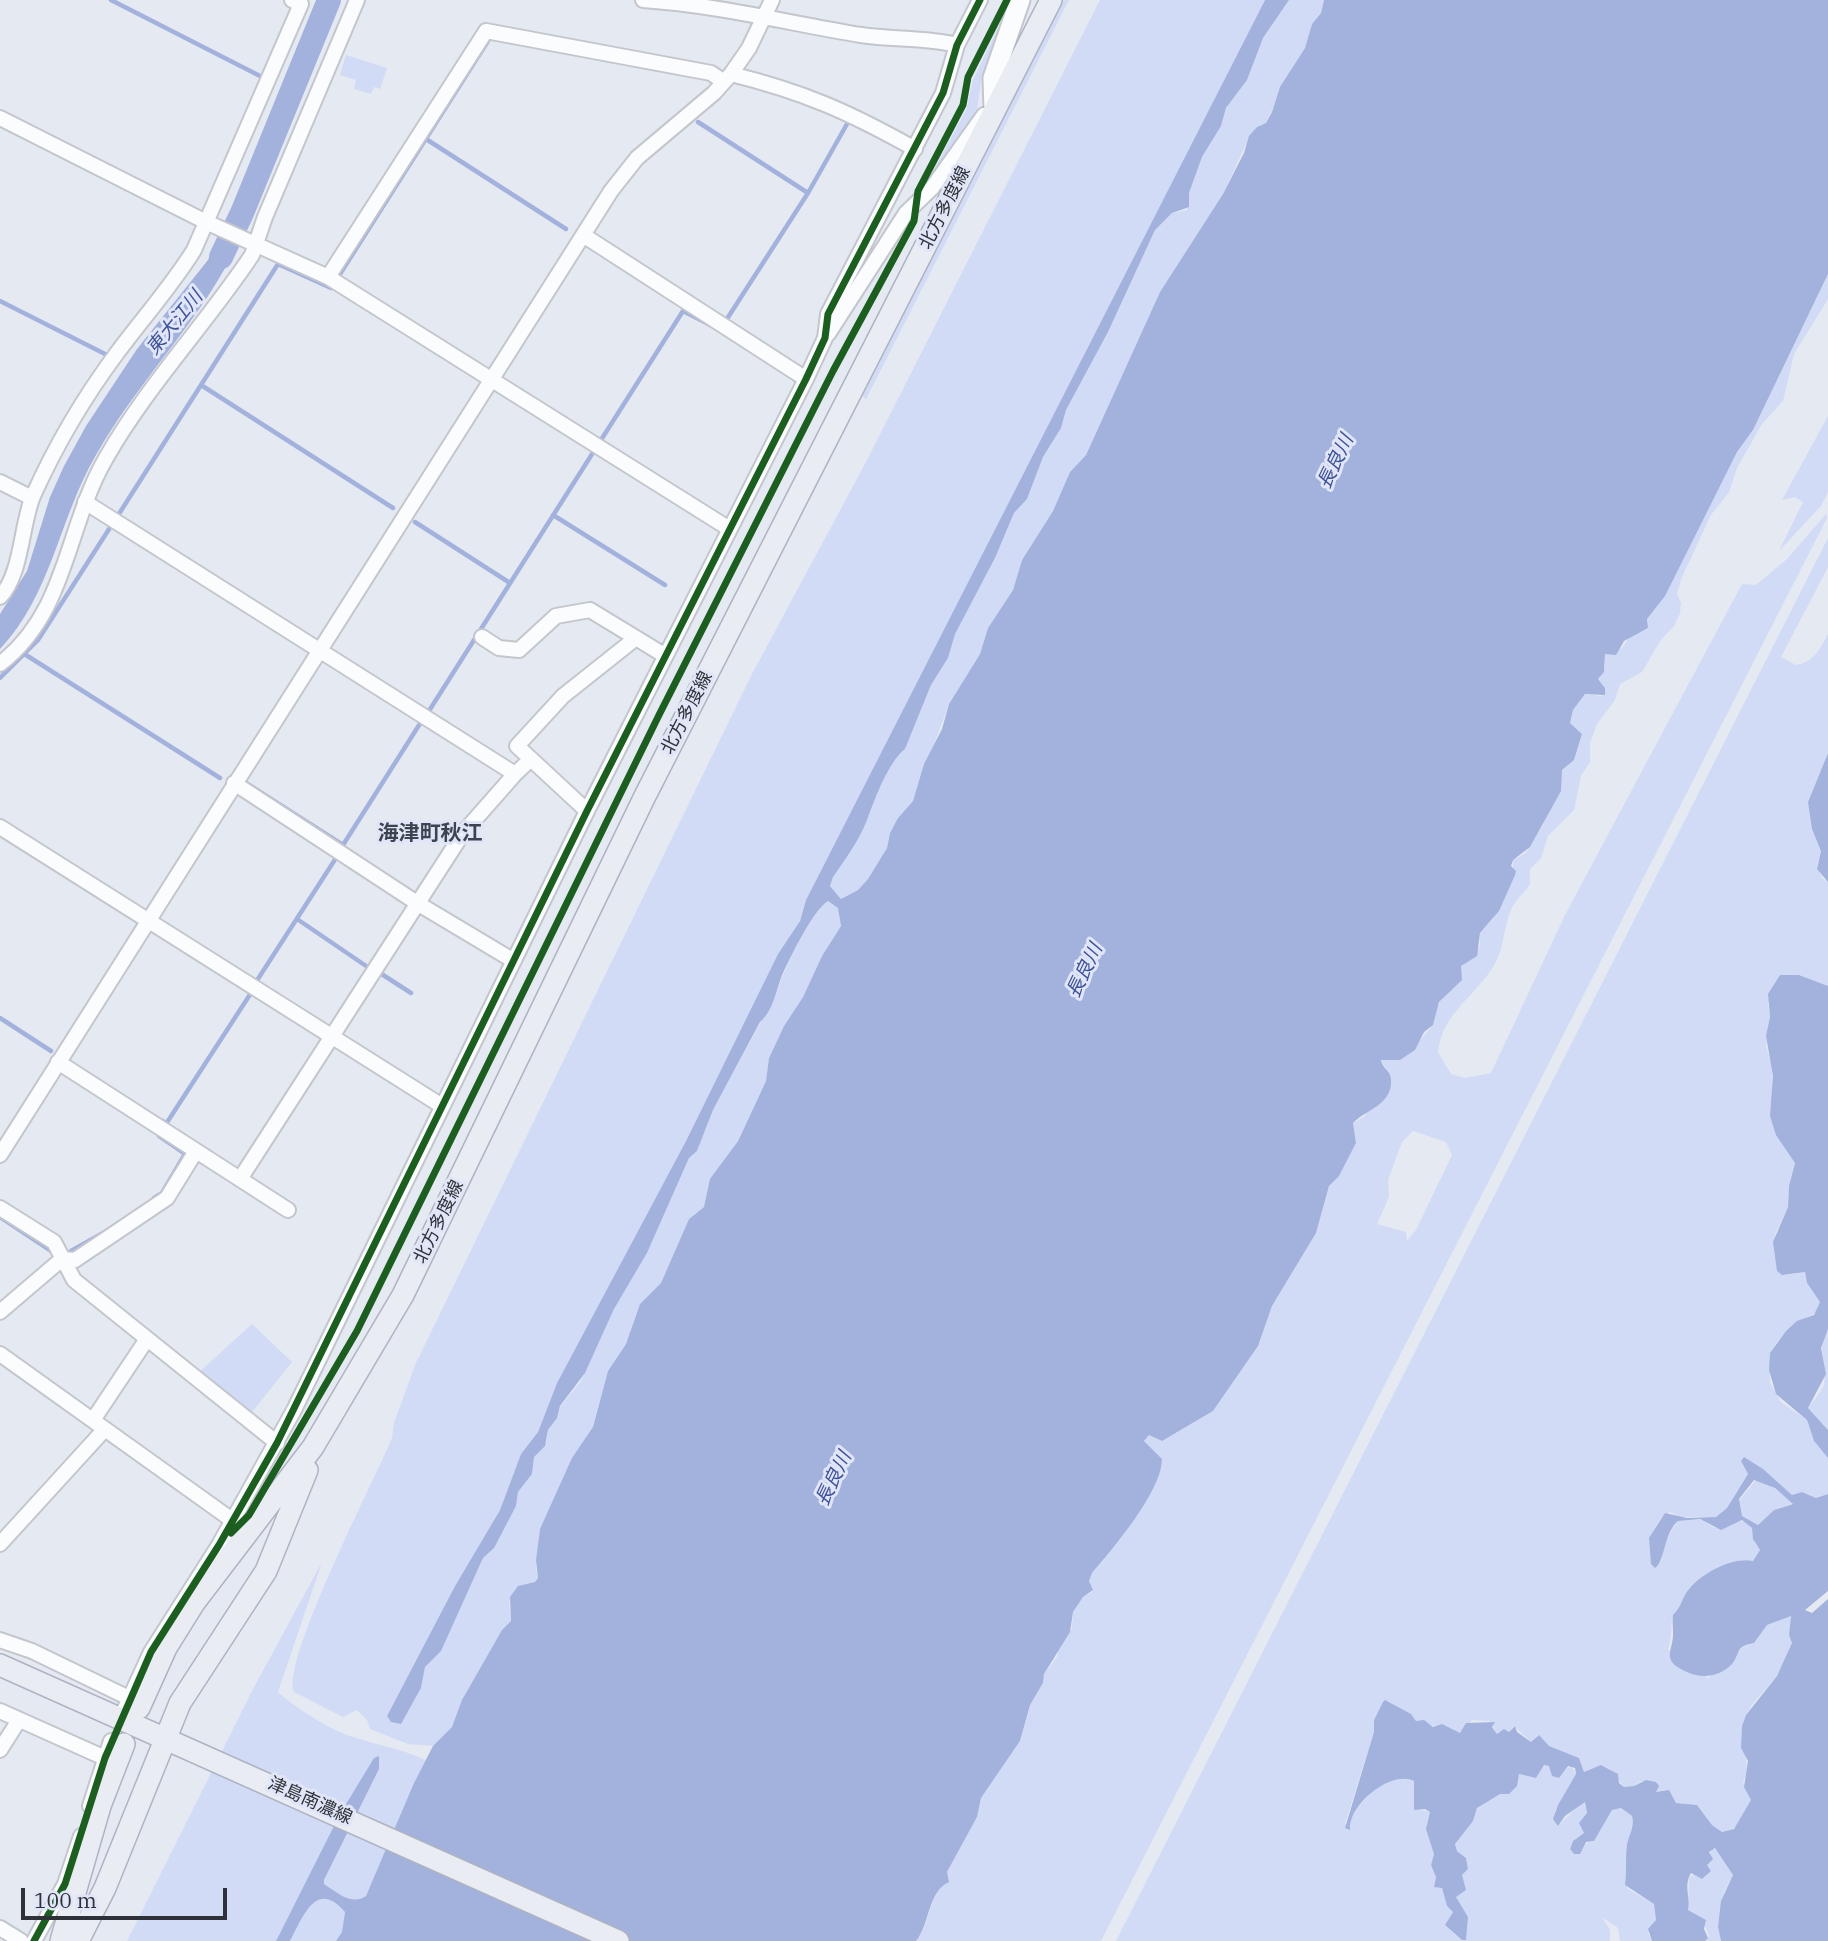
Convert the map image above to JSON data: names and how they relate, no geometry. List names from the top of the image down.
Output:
{
  "streets": {
    "main road": ["北方多度線", "津島南濃線"]
  },
  "districts": ["海津町秋江"],
  "water": ["東大江川", "長良川"],
  "scale_bar": "100 m"
}
